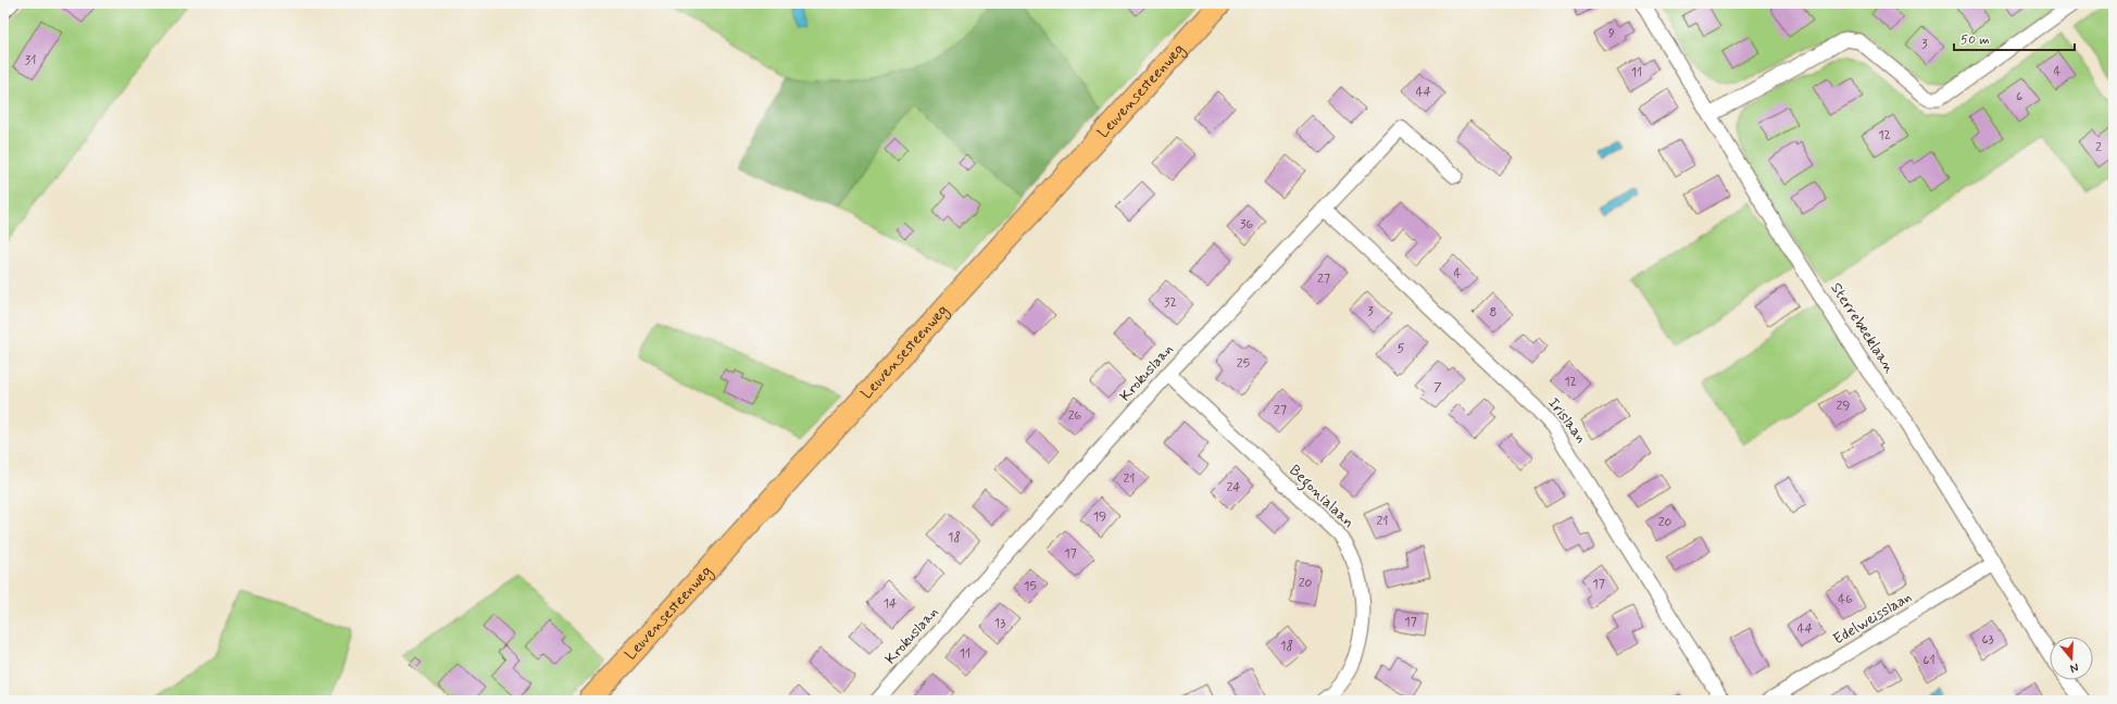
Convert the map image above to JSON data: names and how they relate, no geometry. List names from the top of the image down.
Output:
{
  "streets": {
    "main road": ["Leuvensesteenweg"],
    "street": [
      "Sterrebeeklaan",
      "Krokuslaan",
      "Irislaan",
      "Begonialaan",
      "Edelweisslaan"
    ]
  },
  "crossings": [
    ["Sterrebeeklaan", "Edelweisslaan"],
    ["Krokuslaan", "Irislaan"],
    ["Krokuslaan", "Begonialaan"]
  ],
  "house_numbers": [
    "9",
    "3",
    "31",
    "4",
    "11",
    "44",
    "6",
    "12",
    "2",
    "36",
    "4",
    "27",
    "32",
    "3",
    "8",
    "5",
    "25",
    "12",
    "7",
    "29",
    "27",
    "26",
    "21",
    "24",
    "19",
    "21",
    "20",
    "18",
    "17",
    "20",
    "17",
    "15",
    "46",
    "14",
    "17",
    "13",
    "44",
    "63",
    "18",
    "11",
    "61"
  ],
  "scale_bar": "50 m",
  "north": "bottom"
}
